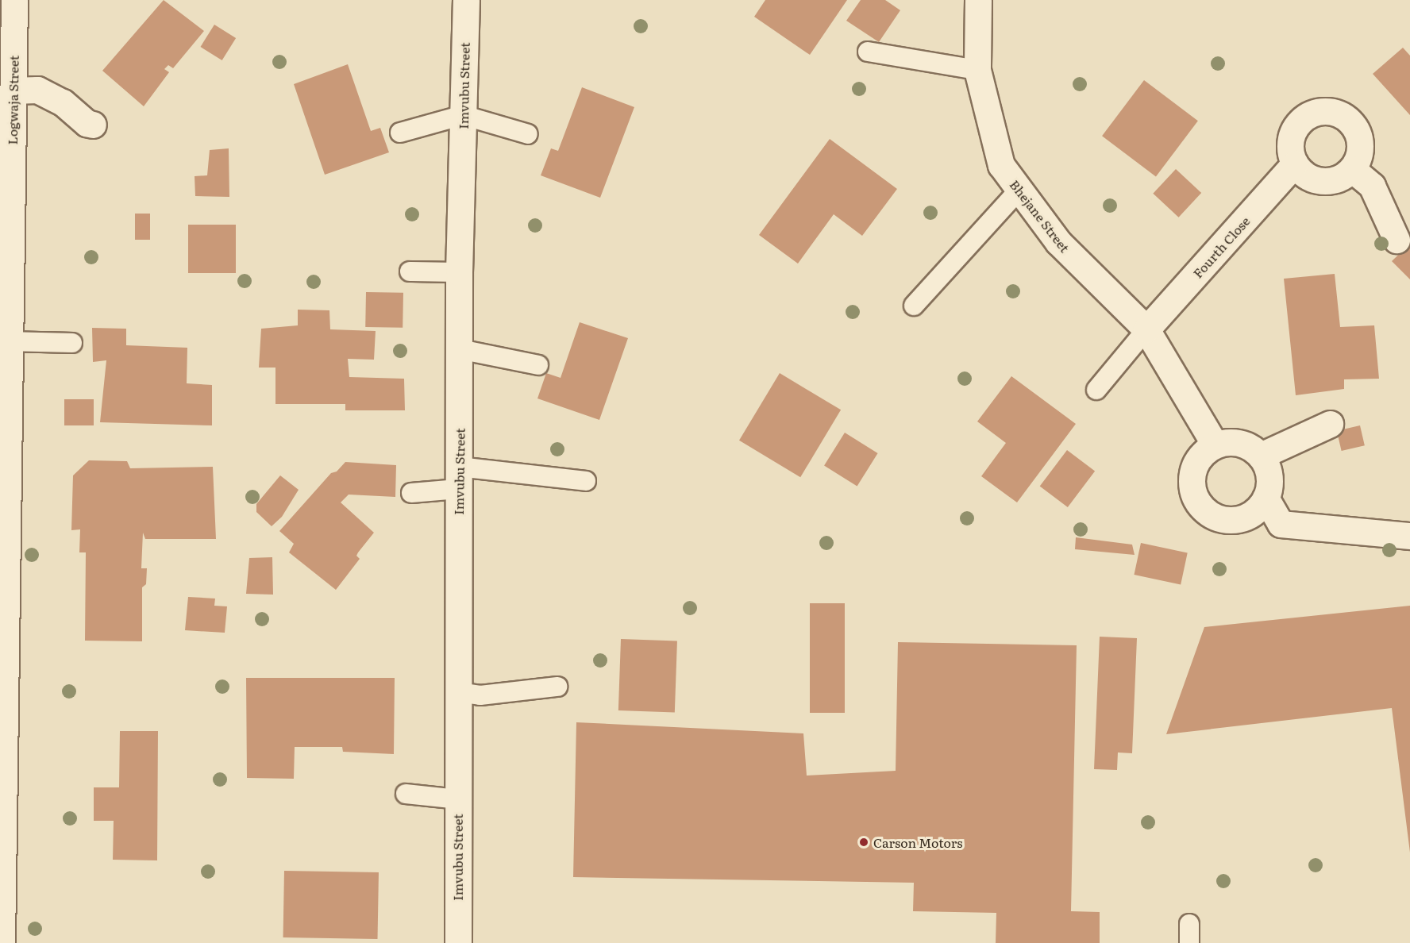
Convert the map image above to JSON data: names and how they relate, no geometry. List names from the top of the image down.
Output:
{
  "streets": {
    "street": [
      "Imvubu Street",
      "Logwaja Street",
      "Bhejane Street",
      "Fourth Close"
    ]
  },
  "crossings": [
    ["Bhejane Street", "Fourth Close"]
  ],
  "places": ["Carson Motors"]
}
